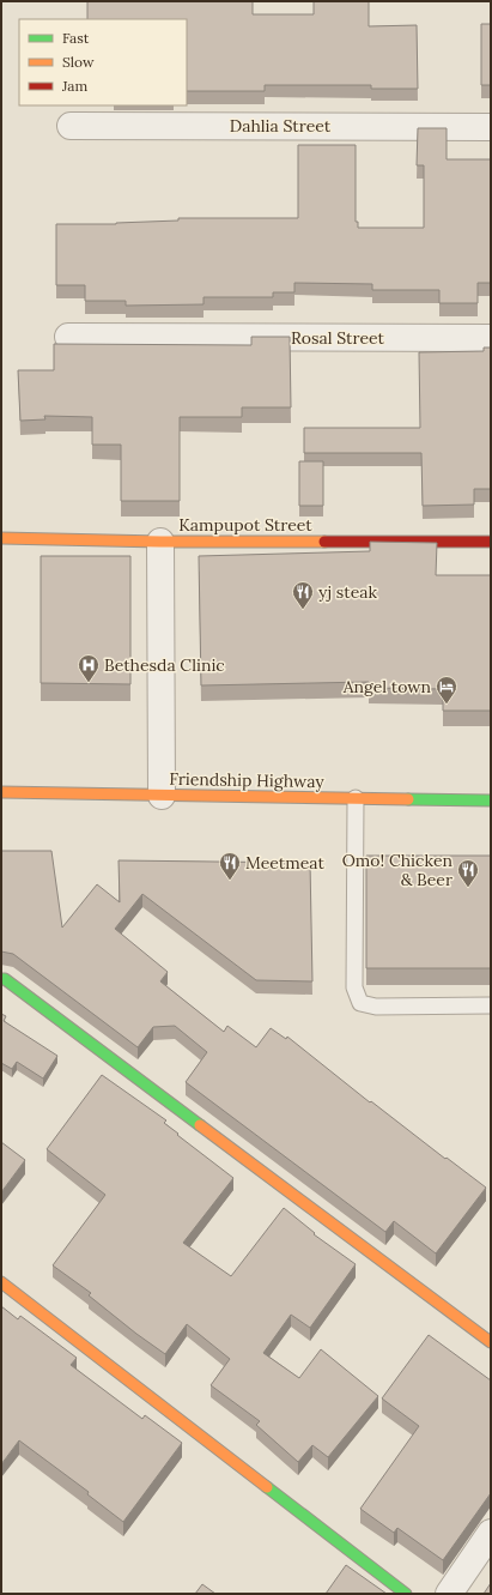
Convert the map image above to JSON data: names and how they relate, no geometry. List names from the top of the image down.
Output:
{
  "streets": {
    "street": [
      "Dahlia Street",
      "Rosal Street",
      "Kampupot Street",
      "Friendship Highway"
    ]
  },
  "places": {
    "restaurant": ["yj steak", "Meetmeat", "Omo! Chicken & Beer"],
    "hospital": ["Bethesda Clinic"],
    "hotel": ["Angel town"]
  },
  "legend": ["Fast", "Slow", "Jam"]
}
